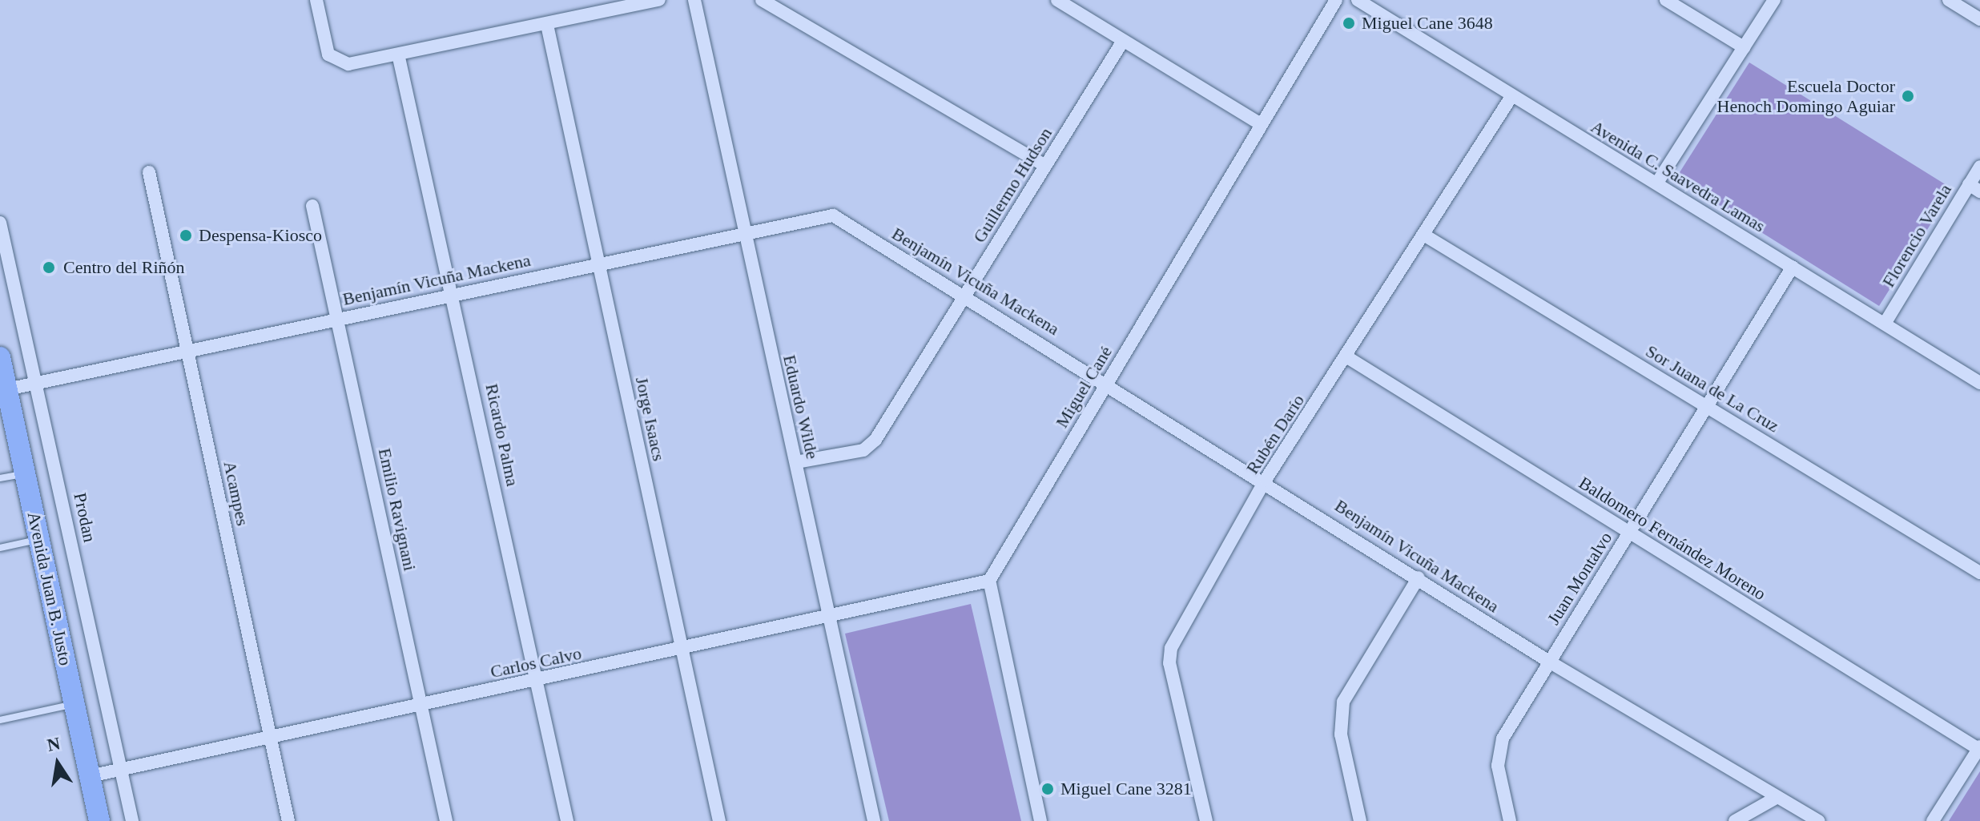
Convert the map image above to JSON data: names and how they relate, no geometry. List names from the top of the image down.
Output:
{
  "streets": {
    "main road": ["Avenida Juan B. Justo"],
    "street": [
      "Avenida C. Saavedra Lamas",
      "Guillermo Hudson",
      "Florencio Varela",
      "Benjamín Vicuña Mackena",
      "Miguel Cané",
      "Sor Juana de La Cruz",
      "Eduardo Wilde",
      "Jorge Isaacs",
      "Rubén Darío",
      "Ricardo Palma",
      "Acampes",
      "Emilio Ravignani",
      "Prodan",
      "Baldomero Fernández Moreno",
      "Juan Montalvo",
      "Carlos Calvo"
    ]
  },
  "crossings": [
    ["Avenida C. Saavedra Lamas", "Florencio Varela"],
    ["Avenida C. Saavedra Lamas", "Rubén Darío"],
    ["Avenida C. Saavedra Lamas", "Juan Montalvo"],
    ["Guillermo Hudson", "Benjamín Vicuña Mackena"],
    ["Guillermo Hudson", "Eduardo Wilde"],
    ["Benjamín Vicuña Mackena", "Miguel Cané"],
    ["Benjamín Vicuña Mackena", "Eduardo Wilde"],
    ["Benjamín Vicuña Mackena", "Jorge Isaacs"],
    ["Benjamín Vicuña Mackena", "Rubén Darío"],
    ["Benjamín Vicuña Mackena", "Ricardo Palma"],
    ["Benjamín Vicuña Mackena", "Acampes"],
    ["Benjamín Vicuña Mackena", "Emilio Ravignani"],
    ["Benjamín Vicuña Mackena", "Prodan"],
    ["Benjamín Vicuña Mackena", "Juan Montalvo"],
    ["Benjamín Vicuña Mackena", "Avenida Juan B. Justo"],
    ["Miguel Cané", "Carlos Calvo"],
    ["Sor Juana de La Cruz", "Rubén Darío"],
    ["Sor Juana de La Cruz", "Juan Montalvo"],
    ["Eduardo Wilde", "Carlos Calvo"],
    ["Jorge Isaacs", "Carlos Calvo"],
    ["Rubén Darío", "Baldomero Fernández Moreno"],
    ["Ricardo Palma", "Carlos Calvo"],
    ["Acampes", "Carlos Calvo"],
    ["Emilio Ravignani", "Carlos Calvo"],
    ["Prodan", "Carlos Calvo"],
    ["Baldomero Fernández Moreno", "Juan Montalvo"],
    ["Avenida Juan B. Justo", "Carlos Calvo"]
  ],
  "places": [
    "Miguel Cane 3648",
    "Escuela Doctor Henoch Domingo Aguiar",
    "Despensa-Kiosco",
    "Centro del Riñón",
    "Miguel Cane 3281"
  ],
  "north": "top"
}
